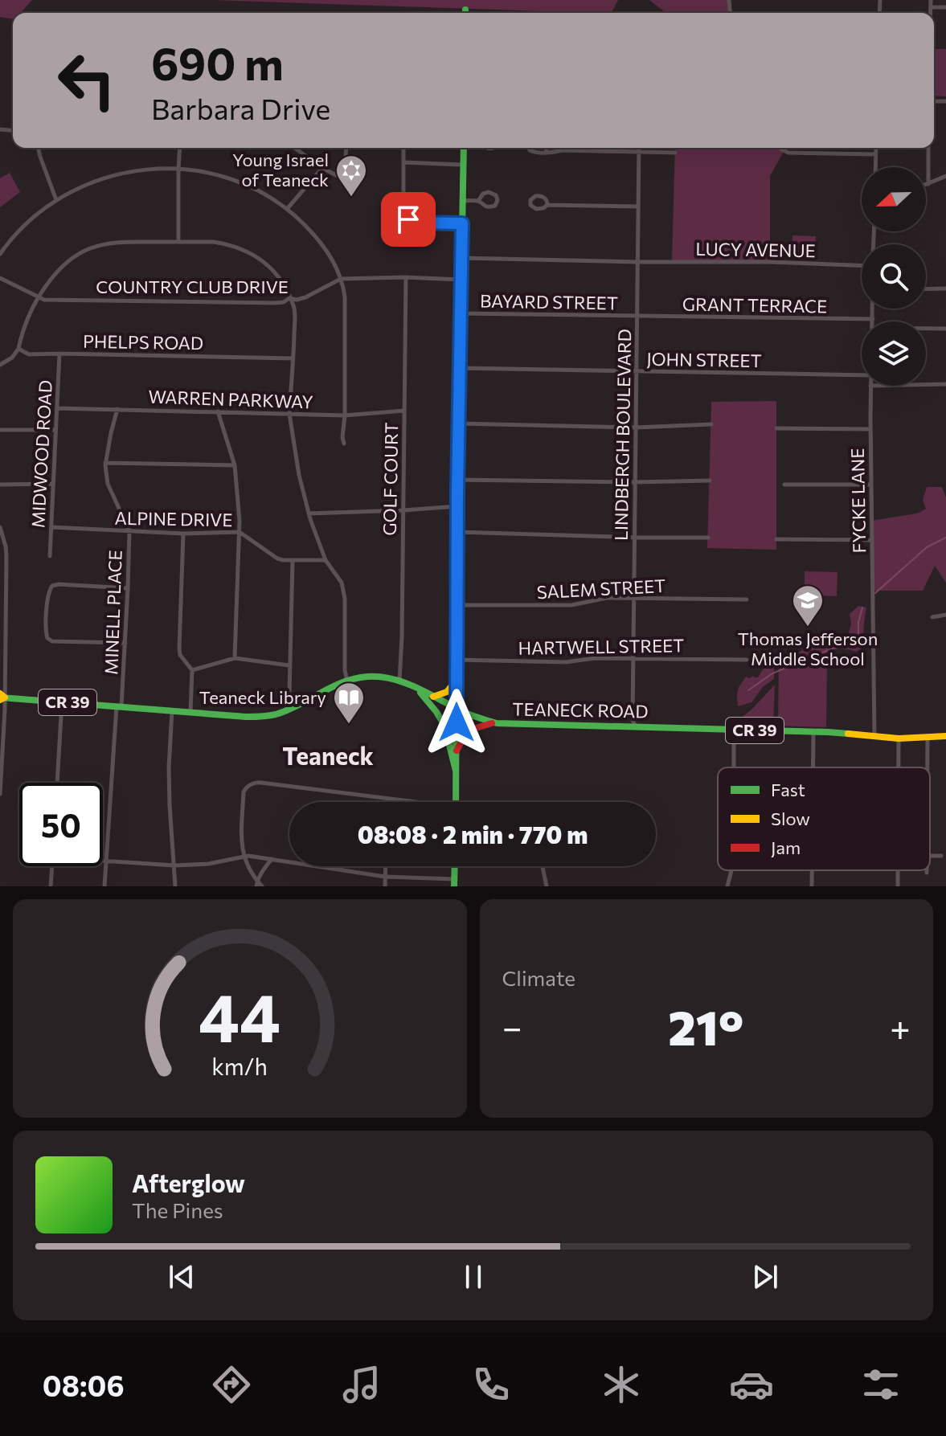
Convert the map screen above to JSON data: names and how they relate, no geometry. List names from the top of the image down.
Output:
{
  "streets": {
    "main road": ["CR 39", "TEANECK ROAD"],
    "street": [
      "LUCY AVENUE",
      "COUNTRY CLUB DRIVE",
      "BAYARD STREET",
      "GRANT TERRACE",
      "PHELPS ROAD",
      "JOHN STREET",
      "WARREN PARKWAY",
      "LINDBERGH BOULEVARD",
      "MIDWOOD ROAD",
      "GOLF COURT",
      "FYCKE LANE",
      "ALPINE DRIVE",
      "SALEM STREET",
      "MINELL PLACE",
      "HARTWELL STREET"
    ]
  },
  "crossings": [
    ["LUCY AVENUE", "LINDBERGH BOULEVARD"],
    ["COUNTRY CLUB DRIVE", "GOLF COURT"],
    ["BAYARD STREET", "GRANT TERRACE"],
    ["BAYARD STREET", "LINDBERGH BOULEVARD"],
    ["GRANT TERRACE", "LINDBERGH BOULEVARD"],
    ["GRANT TERRACE", "FYCKE LANE"],
    ["PHELPS ROAD", "MIDWOOD ROAD"],
    ["JOHN STREET", "LINDBERGH BOULEVARD"],
    ["WARREN PARKWAY", "MIDWOOD ROAD"],
    ["WARREN PARKWAY", "GOLF COURT"],
    ["WARREN PARKWAY", "MINELL PLACE"],
    ["LINDBERGH BOULEVARD", "SALEM STREET"],
    ["LINDBERGH BOULEVARD", "HARTWELL STREET"],
    ["LINDBERGH BOULEVARD", "TEANECK ROAD"],
    ["MIDWOOD ROAD", "ALPINE DRIVE"],
    ["GOLF COURT", "TEANECK ROAD"],
    ["FYCKE LANE", "TEANECK ROAD"],
    ["ALPINE DRIVE", "MINELL PLACE"],
    ["MINELL PLACE", "TEANECK ROAD"]
  ],
  "districts": ["Teaneck"],
  "places": {
    "synagogue": ["Young Israel of Teaneck"],
    "school or university": ["Thomas Jefferson Middle School"],
    "library": ["Teaneck Library"]
  },
  "legend": ["Fast", "Slow", "Jam"],
  "north": "left",
  "page": {
    "turn": ["690 m", "Barbara Drive"],
    "limit": "50",
    "trip": "08:08 · 2 min · 770 m",
    "tile": "Climate",
    "heat": ["−", "21°", "+"],
    "song": ["Afterglow", "The Pines"],
    "tabs": "08:06",
    "gauge": ["44", "km/h"]
  }
}
